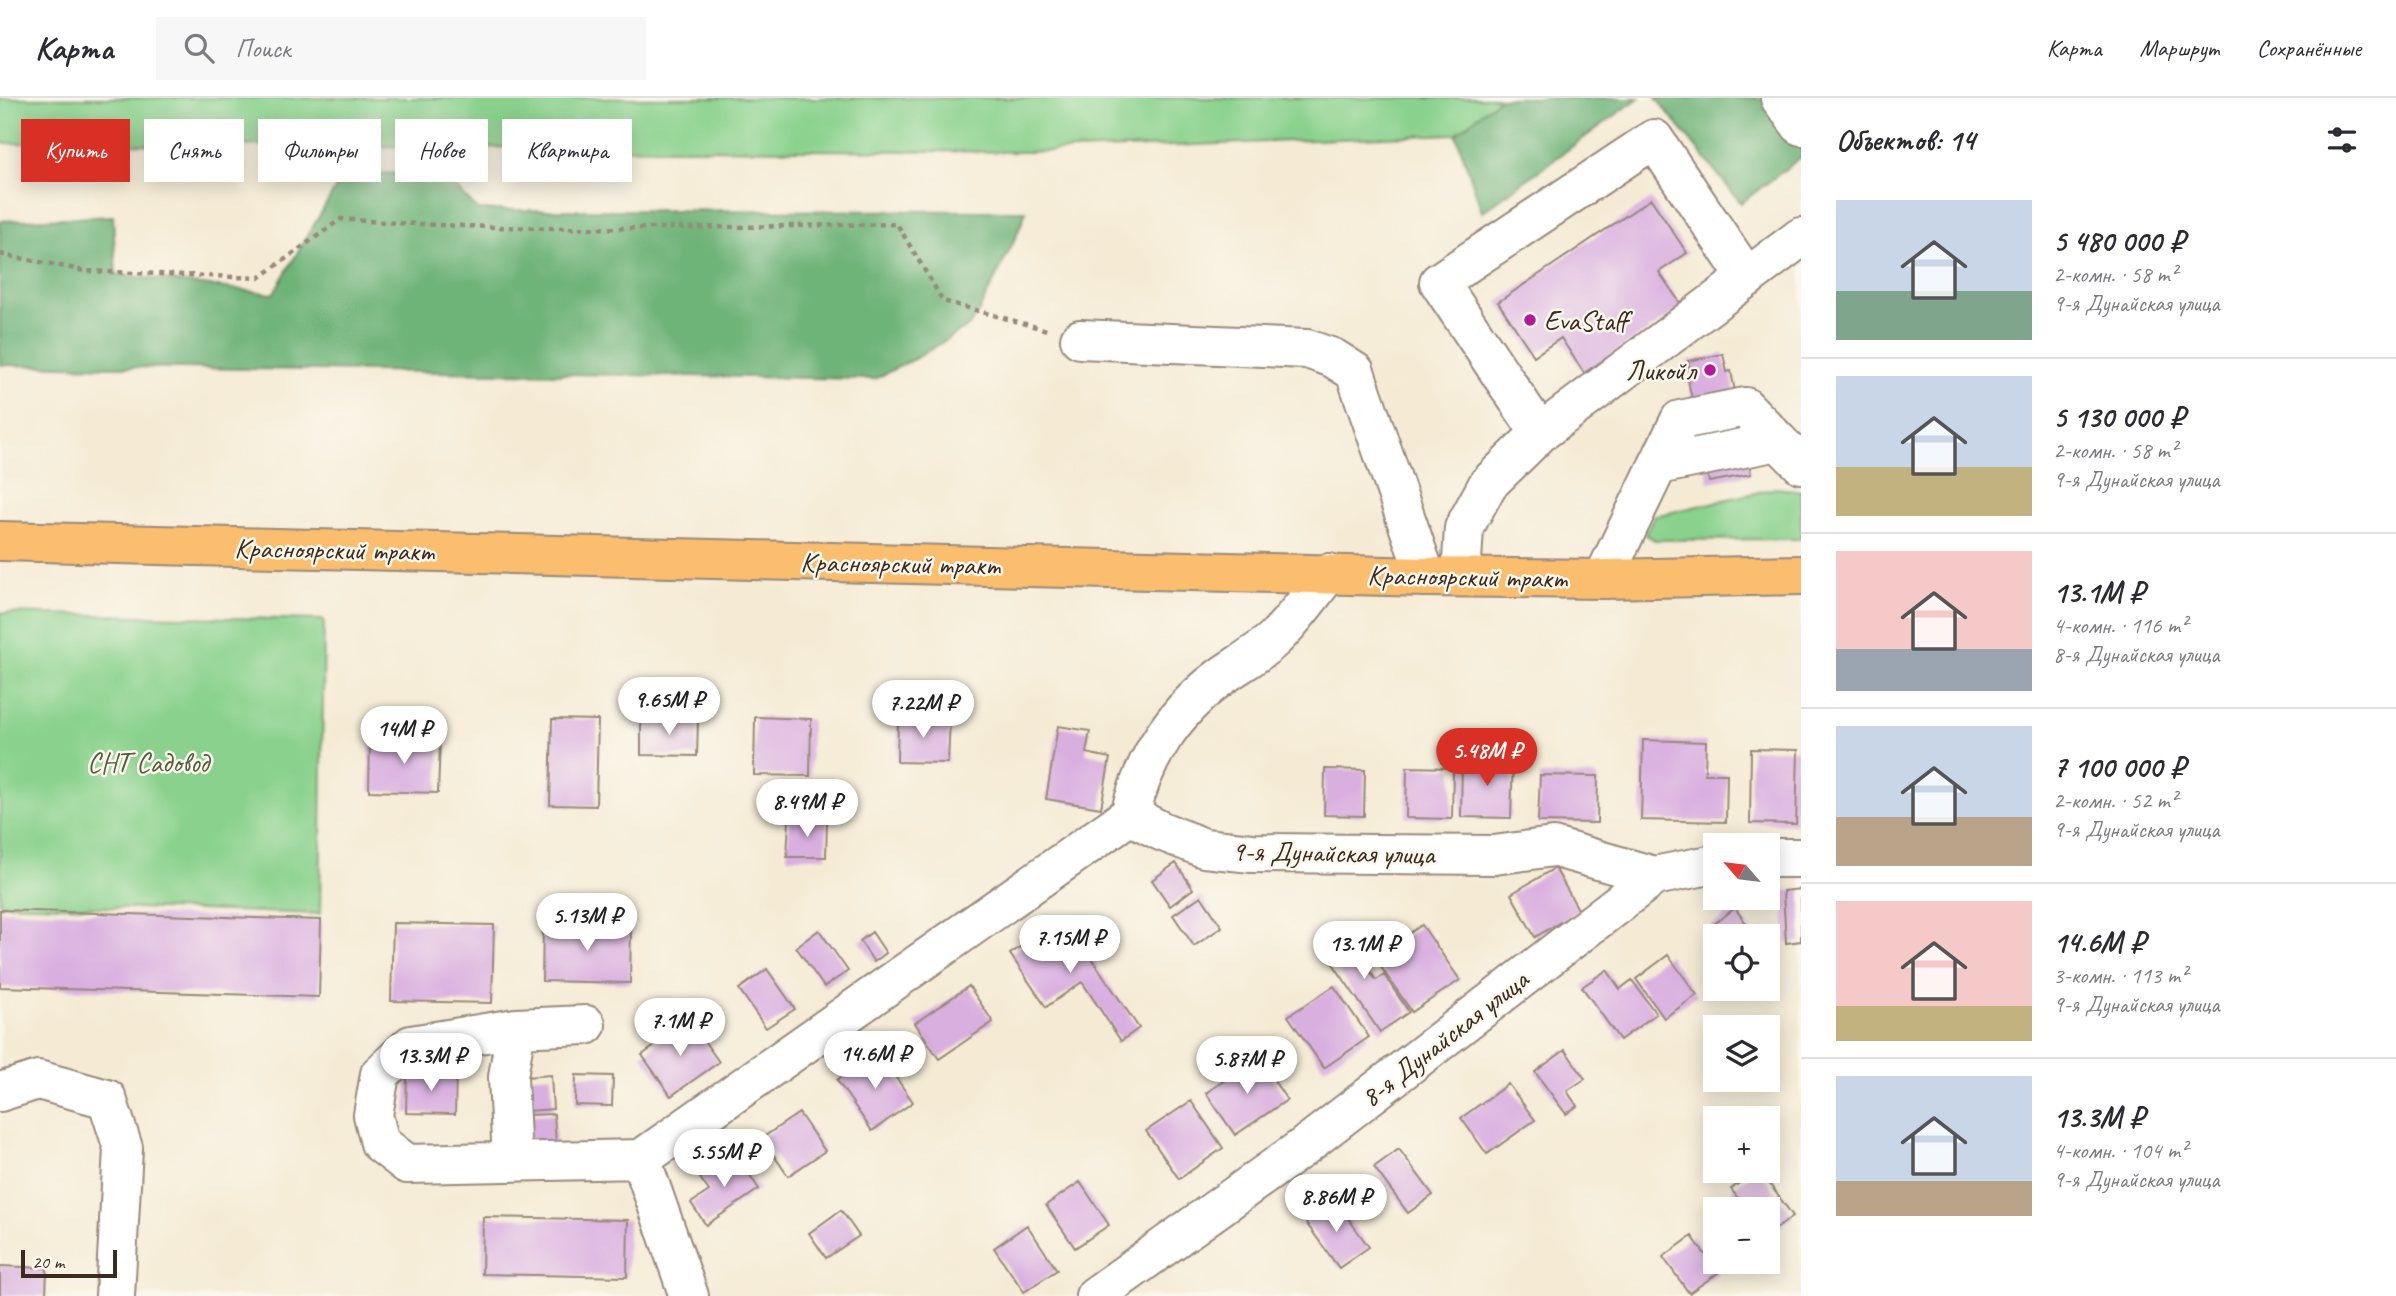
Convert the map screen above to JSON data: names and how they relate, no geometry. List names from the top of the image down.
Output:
{
  "streets": {
    "main road": ["Красноярский тракт"],
    "street": ["9-я Дунайская улица", "8-я Дунайская улица"]
  },
  "crossings": [
    ["9-я Дунайская улица", "8-я Дунайская улица"]
  ],
  "parks": ["СНТ Садовод"],
  "places": ["EvaStaff", "Ликойл"],
  "scale_bar": "20 m",
  "north": "top left",
  "page": {
    "header": "Карта",
    "search": "Поиск",
    "nav": ["Карта", "Маршрут", "Сохранённые"],
    "heading": "Объектов: 14",
    "chip": [
      "Купить",
      "Снять",
      "Фильтры",
      "Новое",
      "Квартира"
    ],
    "list": [
      {
        "name": "5 480 000 ₽",
        "note": "2-комн. · 58 m² · 9-я Дунайская улица"
      },
      {
        "name": "5 130 000 ₽",
        "note": "2-комн. · 58 m² · 9-я Дунайская улица"
      },
      {
        "name": "13.1M ₽",
        "note": "4-комн. · 116 m² · 8-я Дунайская улица"
      },
      {
        "name": "7 100 000 ₽",
        "note": "2-комн. · 52 m² · 9-я Дунайская улица"
      },
      {
        "name": "14.6M ₽",
        "note": "3-комн. · 113 m² · 9-я Дунайская улица"
      },
      {
        "name": "13.3M ₽",
        "note": "4-комн. · 104 m² · 9-я Дунайская улица"
      }
    ],
    "price": [
      "9.65M ₽",
      "7.22M ₽",
      "14M ₽",
      "5.48M ₽",
      "8.49M ₽",
      "5.13M ₽",
      "7.15M ₽",
      "13.1M ₽",
      "7.1M ₽",
      "14.6M ₽",
      "13.3M ₽",
      "5.87M ₽",
      "5.55M ₽",
      "8.86M ₽"
    ],
    "map_buttons": ["+", "−"],
    "scale": "20 m"
  }
}
